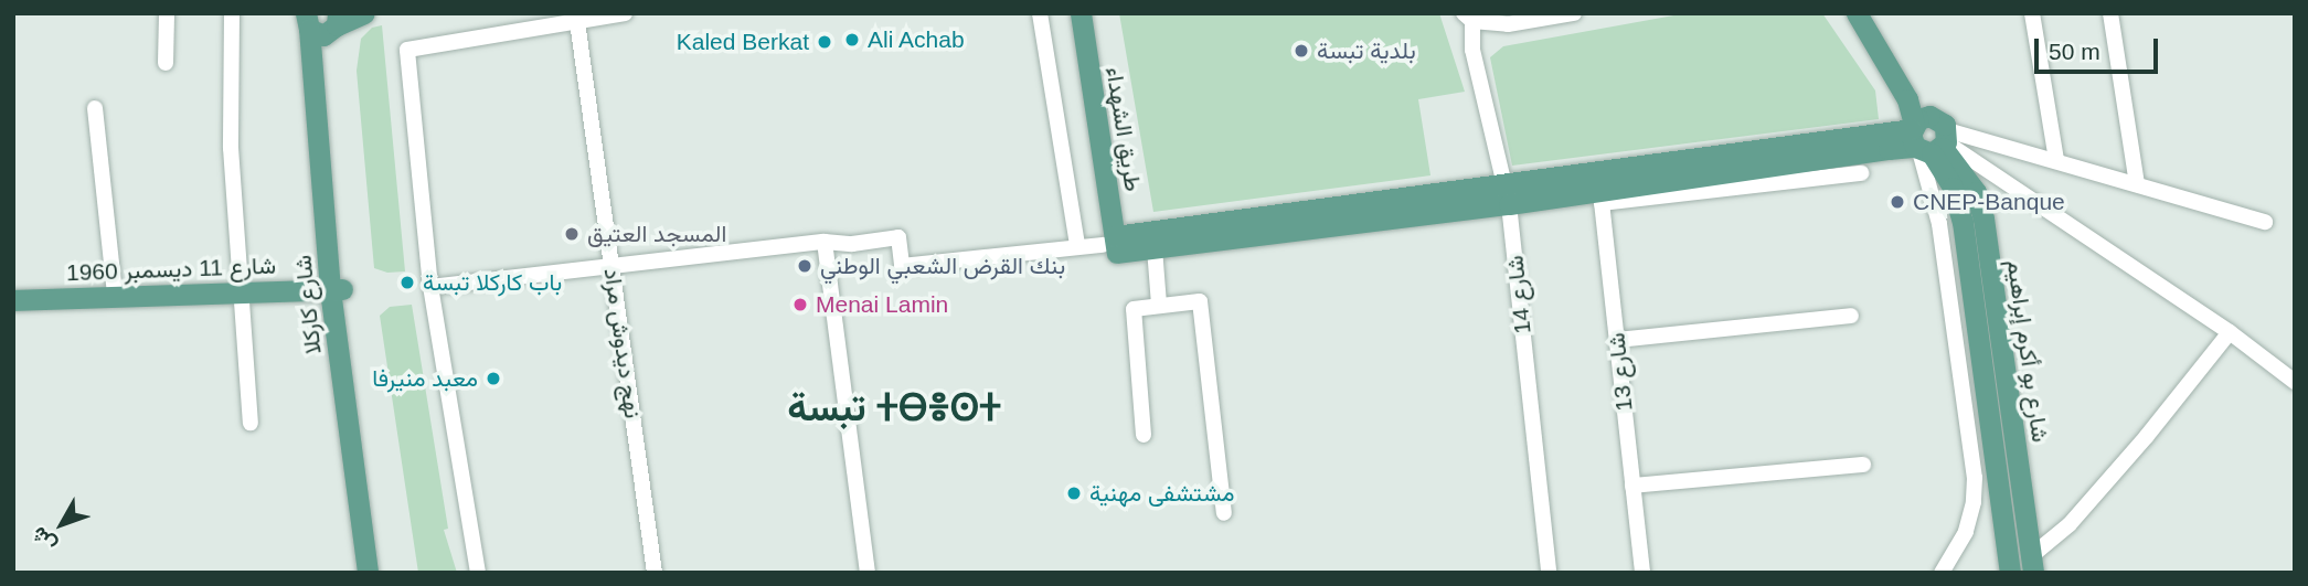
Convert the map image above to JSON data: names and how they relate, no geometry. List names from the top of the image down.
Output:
{
  "streets": {
    "main road": [
      "طريق الشهداء",
      "شارع 11 ديسمبر 1960",
      "شارع كاركلا",
      "شارع بو أكرم إبراهيم"
    ],
    "street": ["شارع 14", "نهج ديدوش مراد", "شارع 13"]
  },
  "crossings": [
    ["شارع 11 ديسمبر 1960", "شارع كاركلا"]
  ],
  "districts": ["تبسة ⵜⴱⴻⵙⵜ"],
  "places": [
    "Ali Achab",
    "Kaled Berkat",
    "بلدية تبسة",
    "CNEP-Banque",
    "المسجد العتيق",
    "بنك القرض الشعبي الوطني",
    "باب كاركلا تبسة",
    "Menai Lamin",
    "معبد منيرفا",
    "مشتشفى مهنية"
  ],
  "scale_bar": "50 m",
  "north": "bottom left"
}
